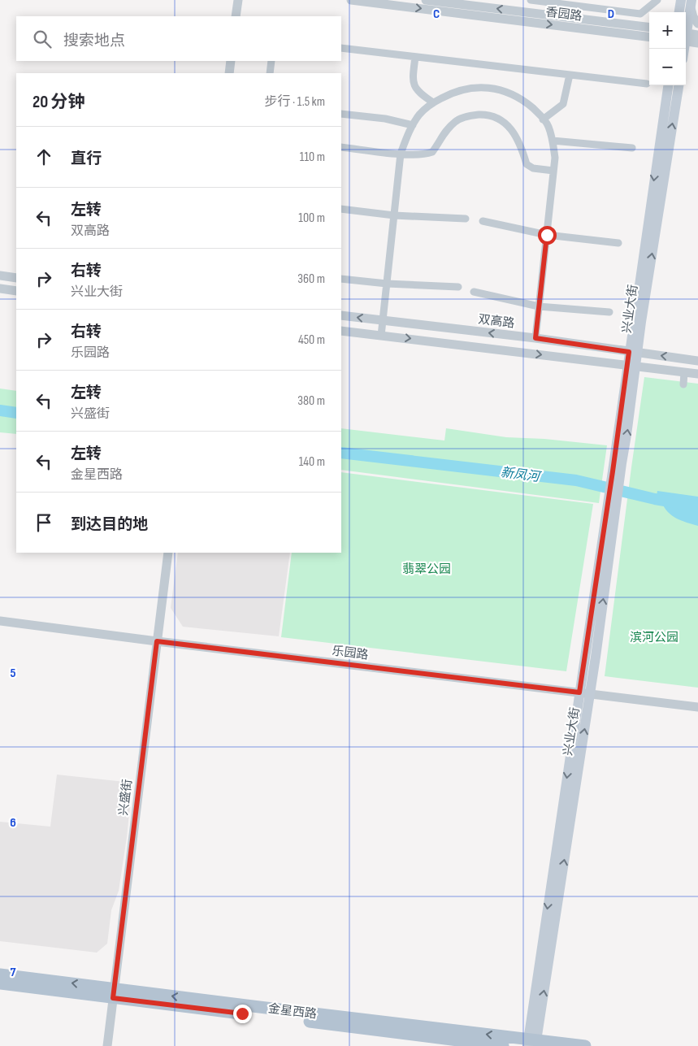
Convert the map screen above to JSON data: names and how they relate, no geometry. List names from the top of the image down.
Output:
{
  "streets": {
    "main road": ["兴业大街", "金星西路"],
    "street": [
      "香园路",
      "双高路",
      "乐园路",
      "兴盛街"
    ]
  },
  "crossings": [
    ["兴业大街", "双高路"],
    ["兴业大街", "乐园路"],
    ["兴业大街", "金星西路"],
    ["乐园路", "兴盛街"],
    ["兴盛街", "金星西路"]
  ],
  "water": ["新凤河"],
  "parks": ["翡翠公园", "滨河公园"],
  "page": {
    "map_buttons": ["+", "−"],
    "search": "搜索地点",
    "heading": ["20 分钟", "步行 · 1.5 km"],
    "list": [
      ["直行", "110 m"],
      ["左转", "双高路", "100 m"],
      ["右转", "兴业大街", "360 m"],
      ["右转", "乐园路", "450 m"],
      ["左转", "兴盛街", "380 m"],
      ["左转", "金星西路", "140 m"],
      "到达目的地"
    ]
  },
  "grid": {
    "columns": ["C", "D"],
    "rows": ["5", "6", "7"]
  }
}
